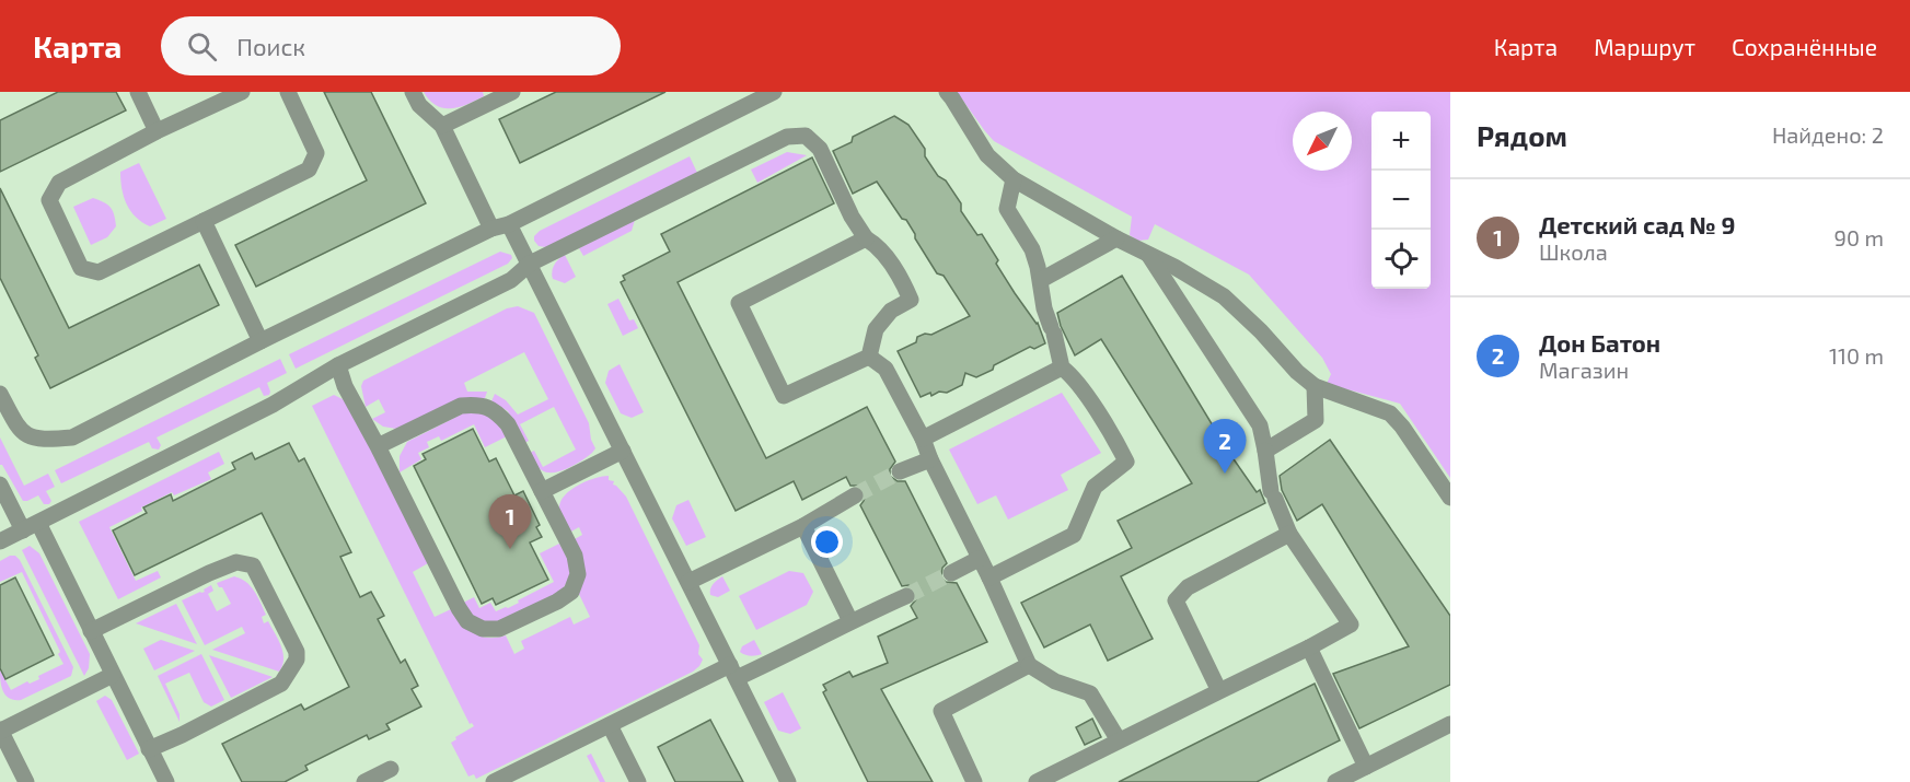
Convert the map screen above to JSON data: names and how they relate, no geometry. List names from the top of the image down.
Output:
{
  "north": "bottom left",
  "page": {
    "header": "Карта",
    "search": "Поиск",
    "nav": ["Карта", "Маршрут", "Сохранённые"],
    "heading": ["Рядом", "Найдено: 2"],
    "map_buttons": ["+", "−"],
    "list": [
      {
        "mark": "1",
        "name": "Детский сад № 9",
        "note": "Школа",
        "value": "90 m"
      },
      {
        "mark": "2",
        "name": "Дон Батон",
        "note": "Магазин",
        "value": "110 m"
      }
    ],
    "pins": ["2", "1"]
  }
}
